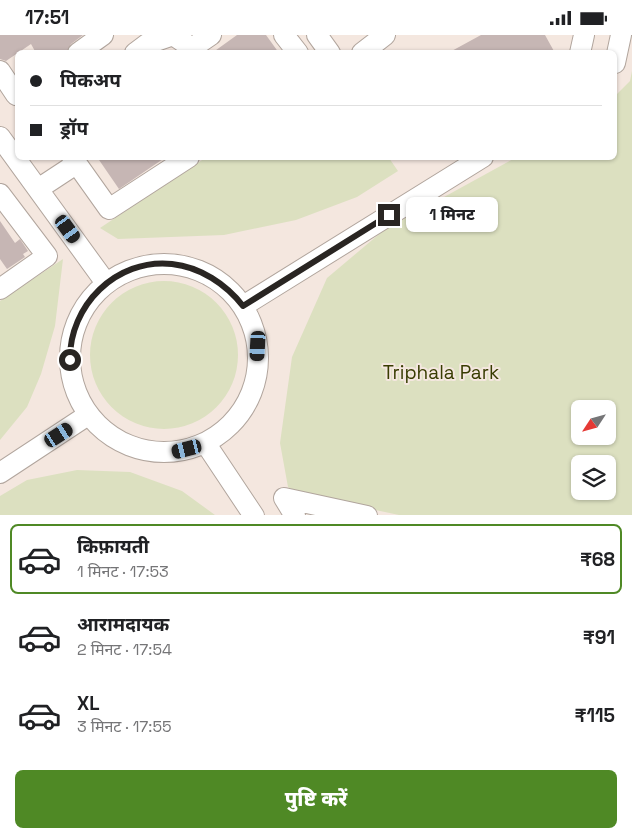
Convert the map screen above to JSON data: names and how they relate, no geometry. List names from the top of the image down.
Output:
{
  "parks": ["Triphala Park"],
  "north": "bottom left",
  "page": {
    "status": "17:51",
    "banner": ["पिकअप", "ड्रॉप"],
    "bubble": "1 मिनट",
    "list": [
      {
        "name": "किफ़ायती",
        "note": "1 मिनट · 17:53",
        "value": "₹68"
      },
      {
        "name": "आरामदायक",
        "note": "2 मिनट · 17:54",
        "value": "₹91"
      },
      {
        "name": "XL",
        "note": "3 मिनट · 17:55",
        "value": "₹115"
      }
    ],
    "buttons": "पुष्टि करें"
  }
}
